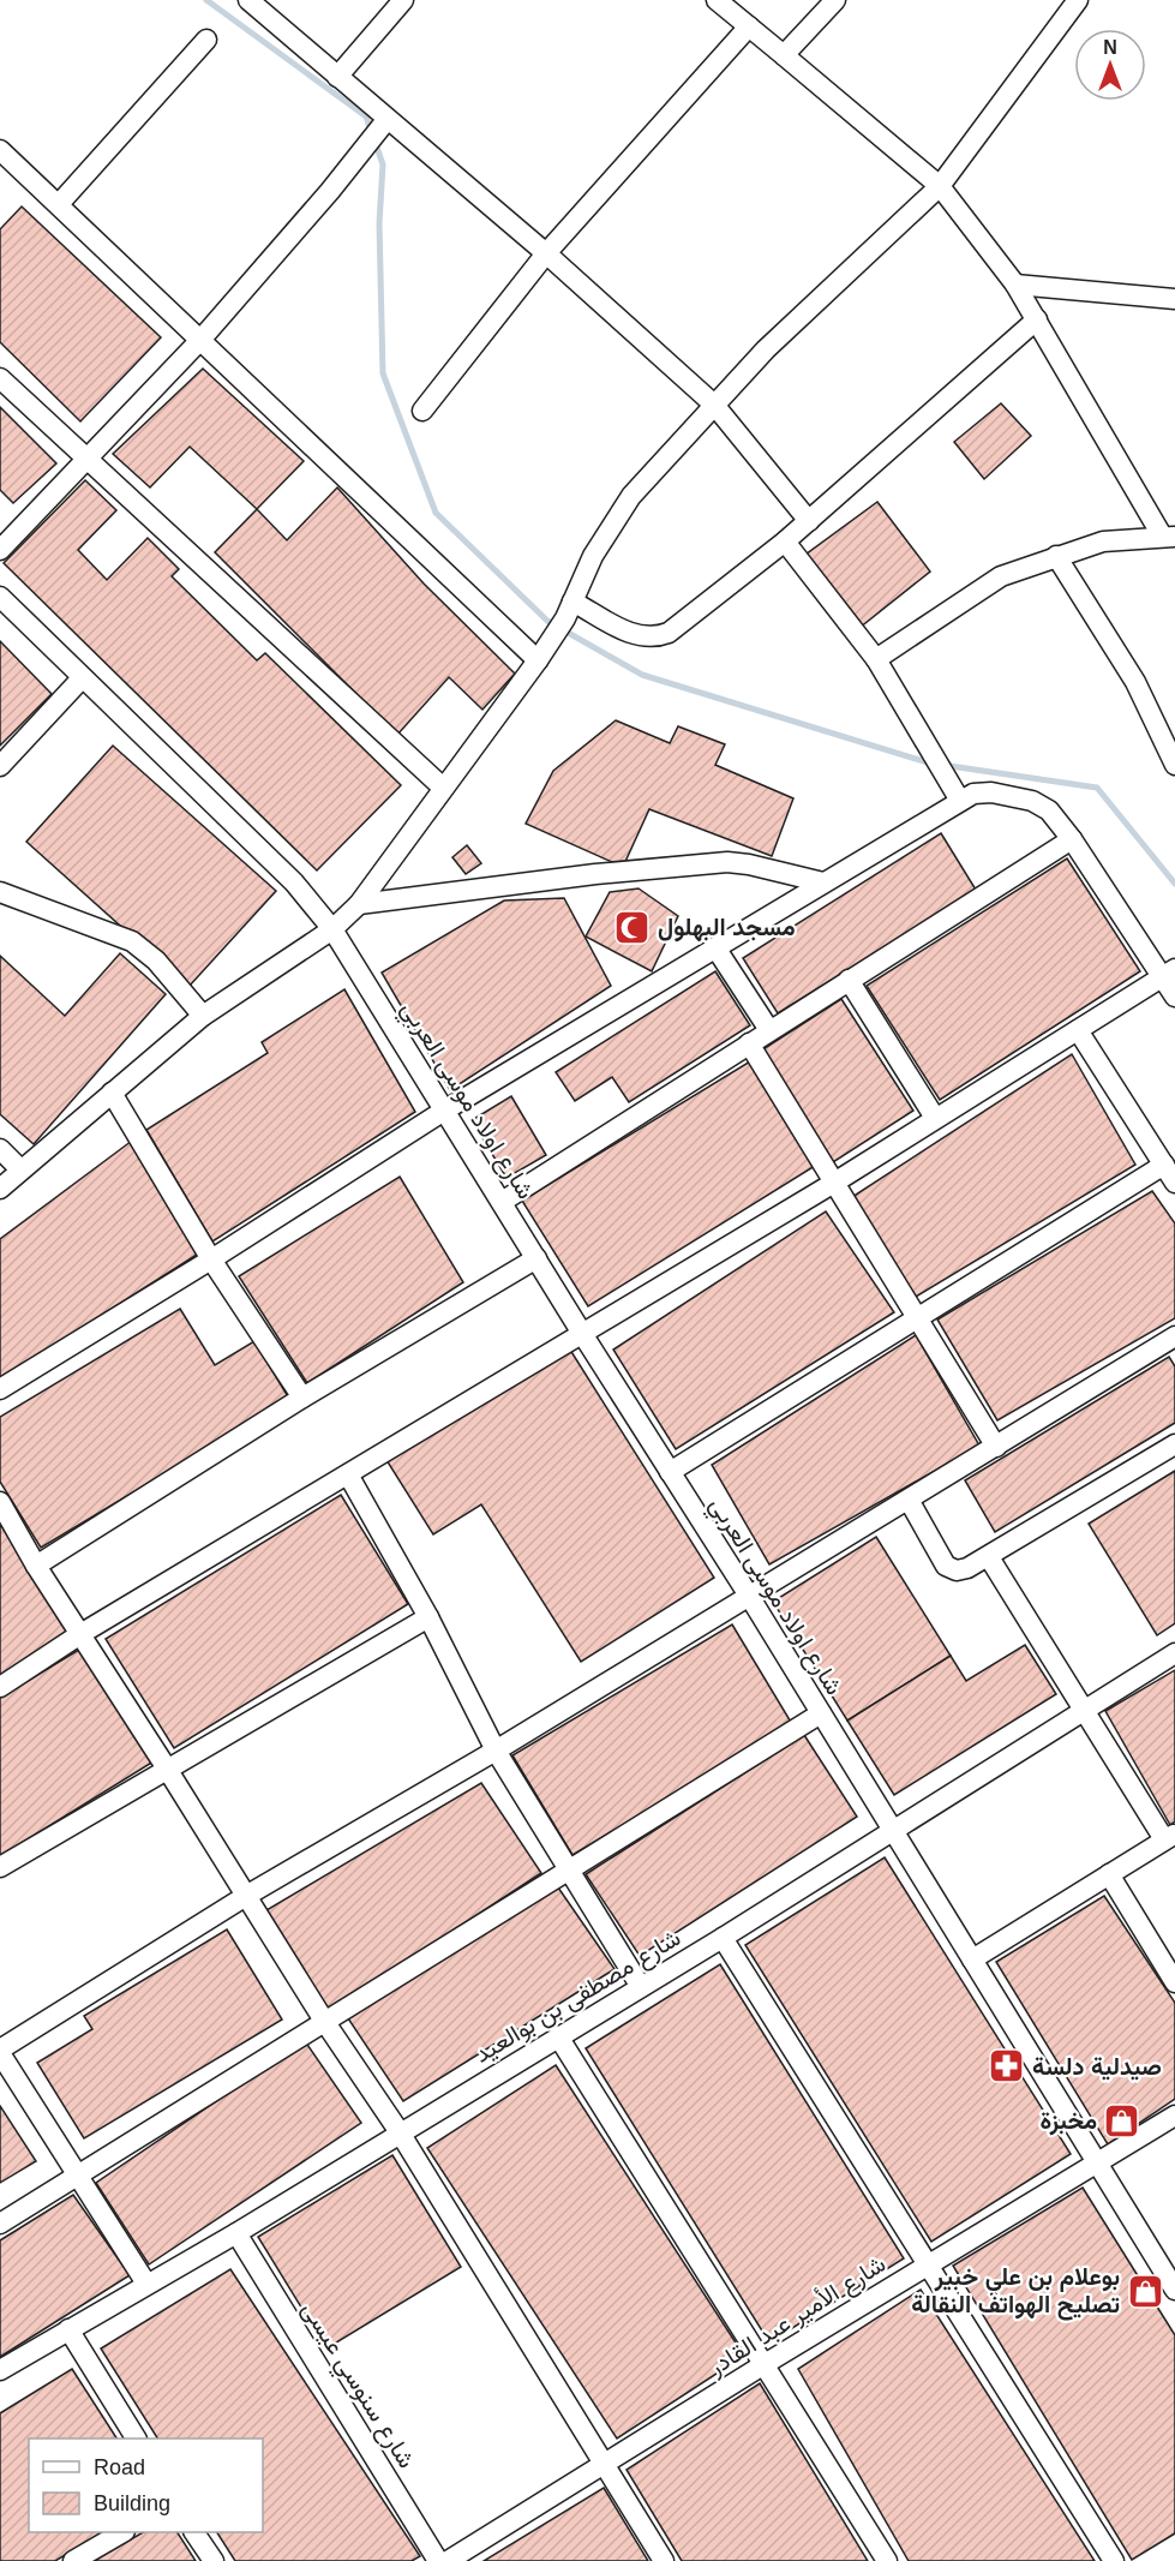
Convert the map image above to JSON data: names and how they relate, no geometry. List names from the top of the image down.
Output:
{
  "streets": {
    "street": [
      "شارع اولاد موسى العربي",
      "شارع مصطفى بن بوالعيد",
      "شارع الأمير عبد القادر",
      "شارع سنوسي عيسى"
    ]
  },
  "crossings": [
    ["شارع اولاد موسى العربي", "شارع مصطفى بن بوالعيد"],
    ["شارع اولاد موسى العربي", "شارع الأمير عبد القادر"],
    ["شارع مصطفى بن بوالعيد", "شارع سنوسي عيسى"]
  ],
  "places": {
    "mosque": ["مسجد البهلول"],
    "pharmacy": ["صيدلية دلسة"],
    "shop": ["مخبزة", "بوعلام بن علي خبير تصليح الهواتف النقالة"]
  },
  "legend": ["Road", "Building"],
  "north": "top"
}
